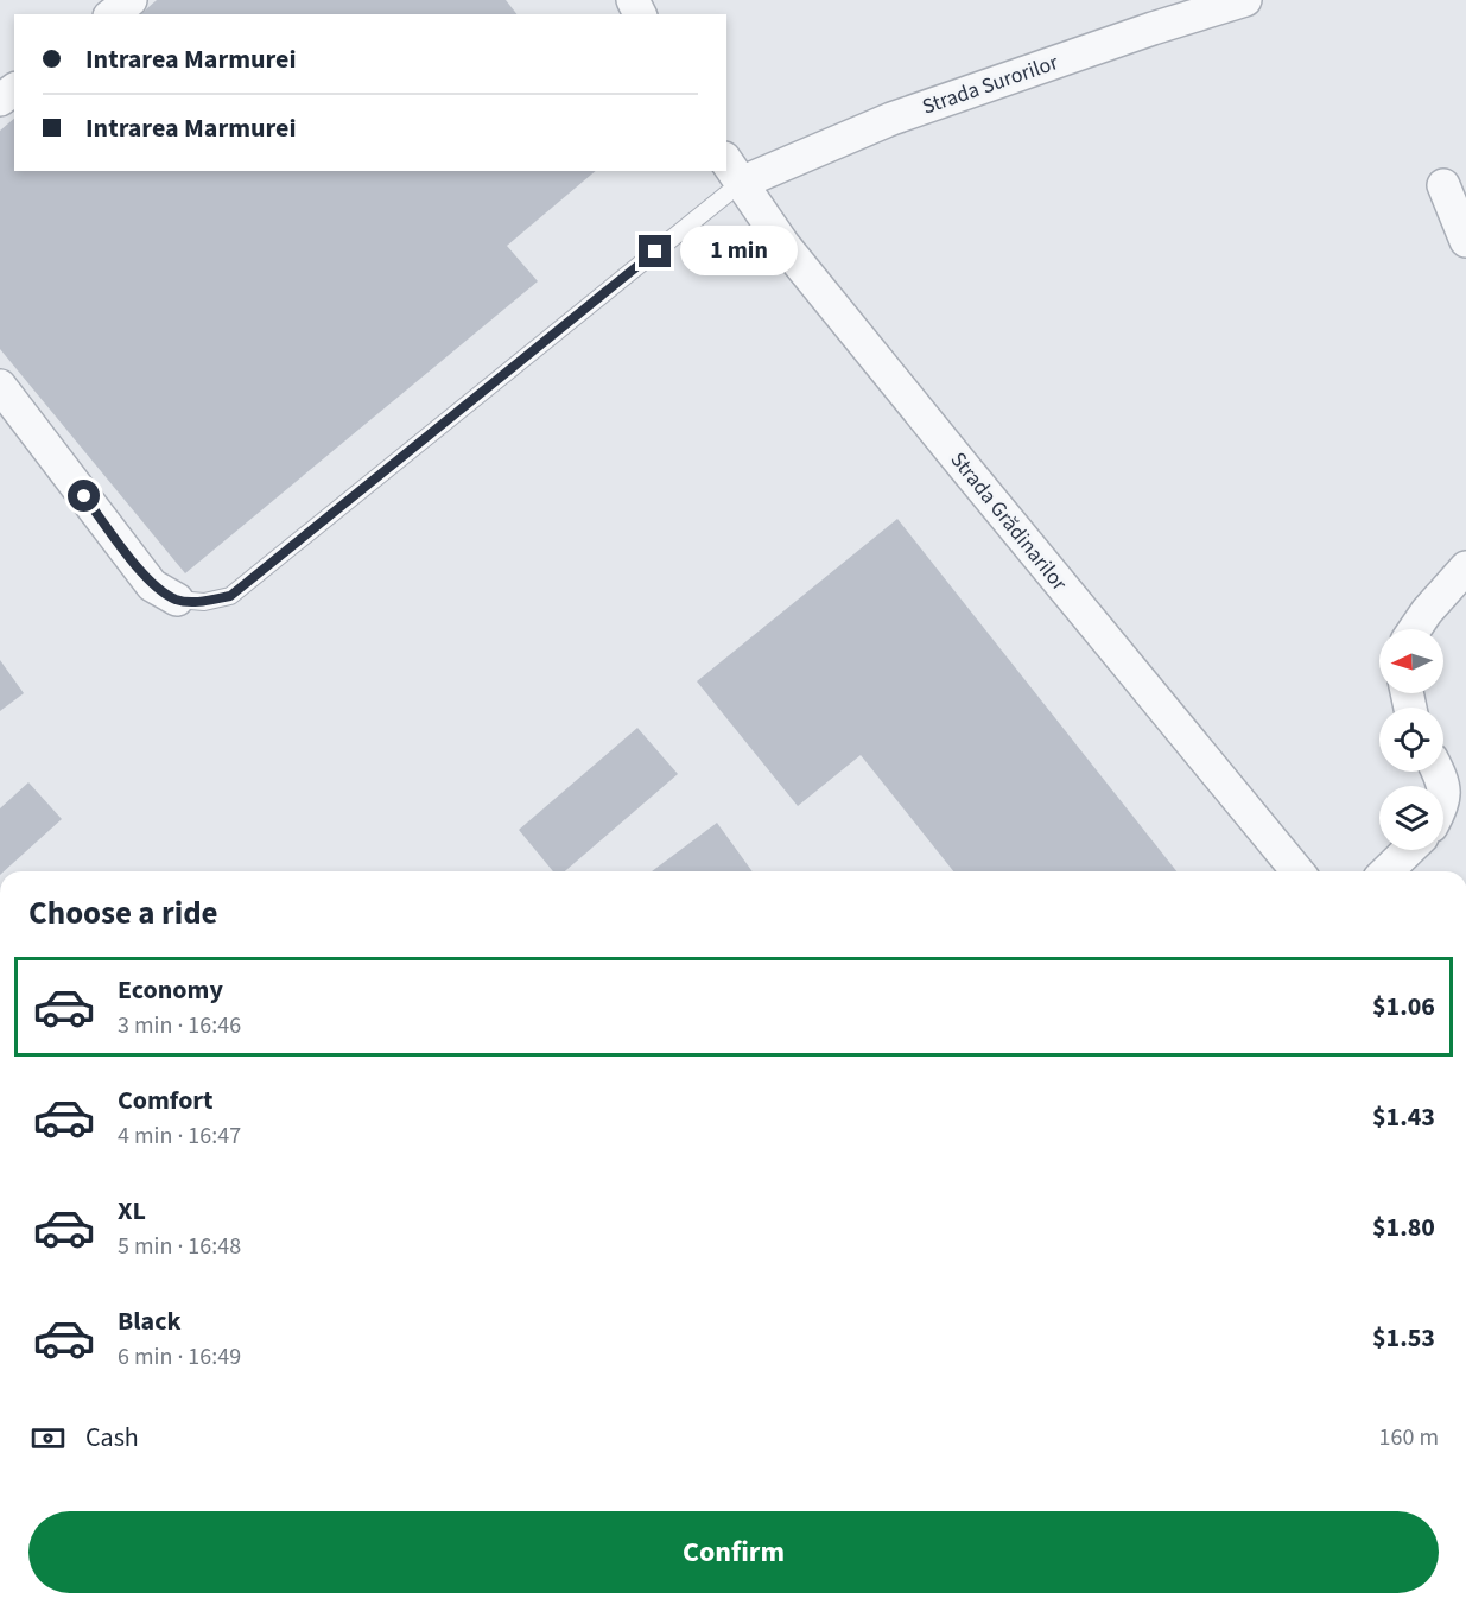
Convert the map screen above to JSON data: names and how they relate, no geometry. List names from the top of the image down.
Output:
{
  "streets": {
    "street": ["Strada Surorilor", "Strada Grădinarilor"]
  },
  "crossings": [
    ["Strada Surorilor", "Strada Grădinarilor"]
  ],
  "north": "left",
  "page": {
    "banner": ["Intrarea Marmurei", "Intrarea Marmurei"],
    "bubble": "1 min",
    "heading": "Choose a ride",
    "list": [
      {
        "name": "Economy",
        "note": "3 min · 16:46",
        "value": "$1.06"
      },
      {
        "name": "Comfort",
        "note": "4 min · 16:47",
        "value": "$1.43"
      },
      {
        "name": "XL",
        "note": "5 min · 16:48",
        "value": "$1.80"
      },
      {
        "name": "Black",
        "note": "6 min · 16:49",
        "value": "$1.53"
      }
    ],
    "pay": ["Cash", "160 m"],
    "buttons": "Confirm"
  }
}
